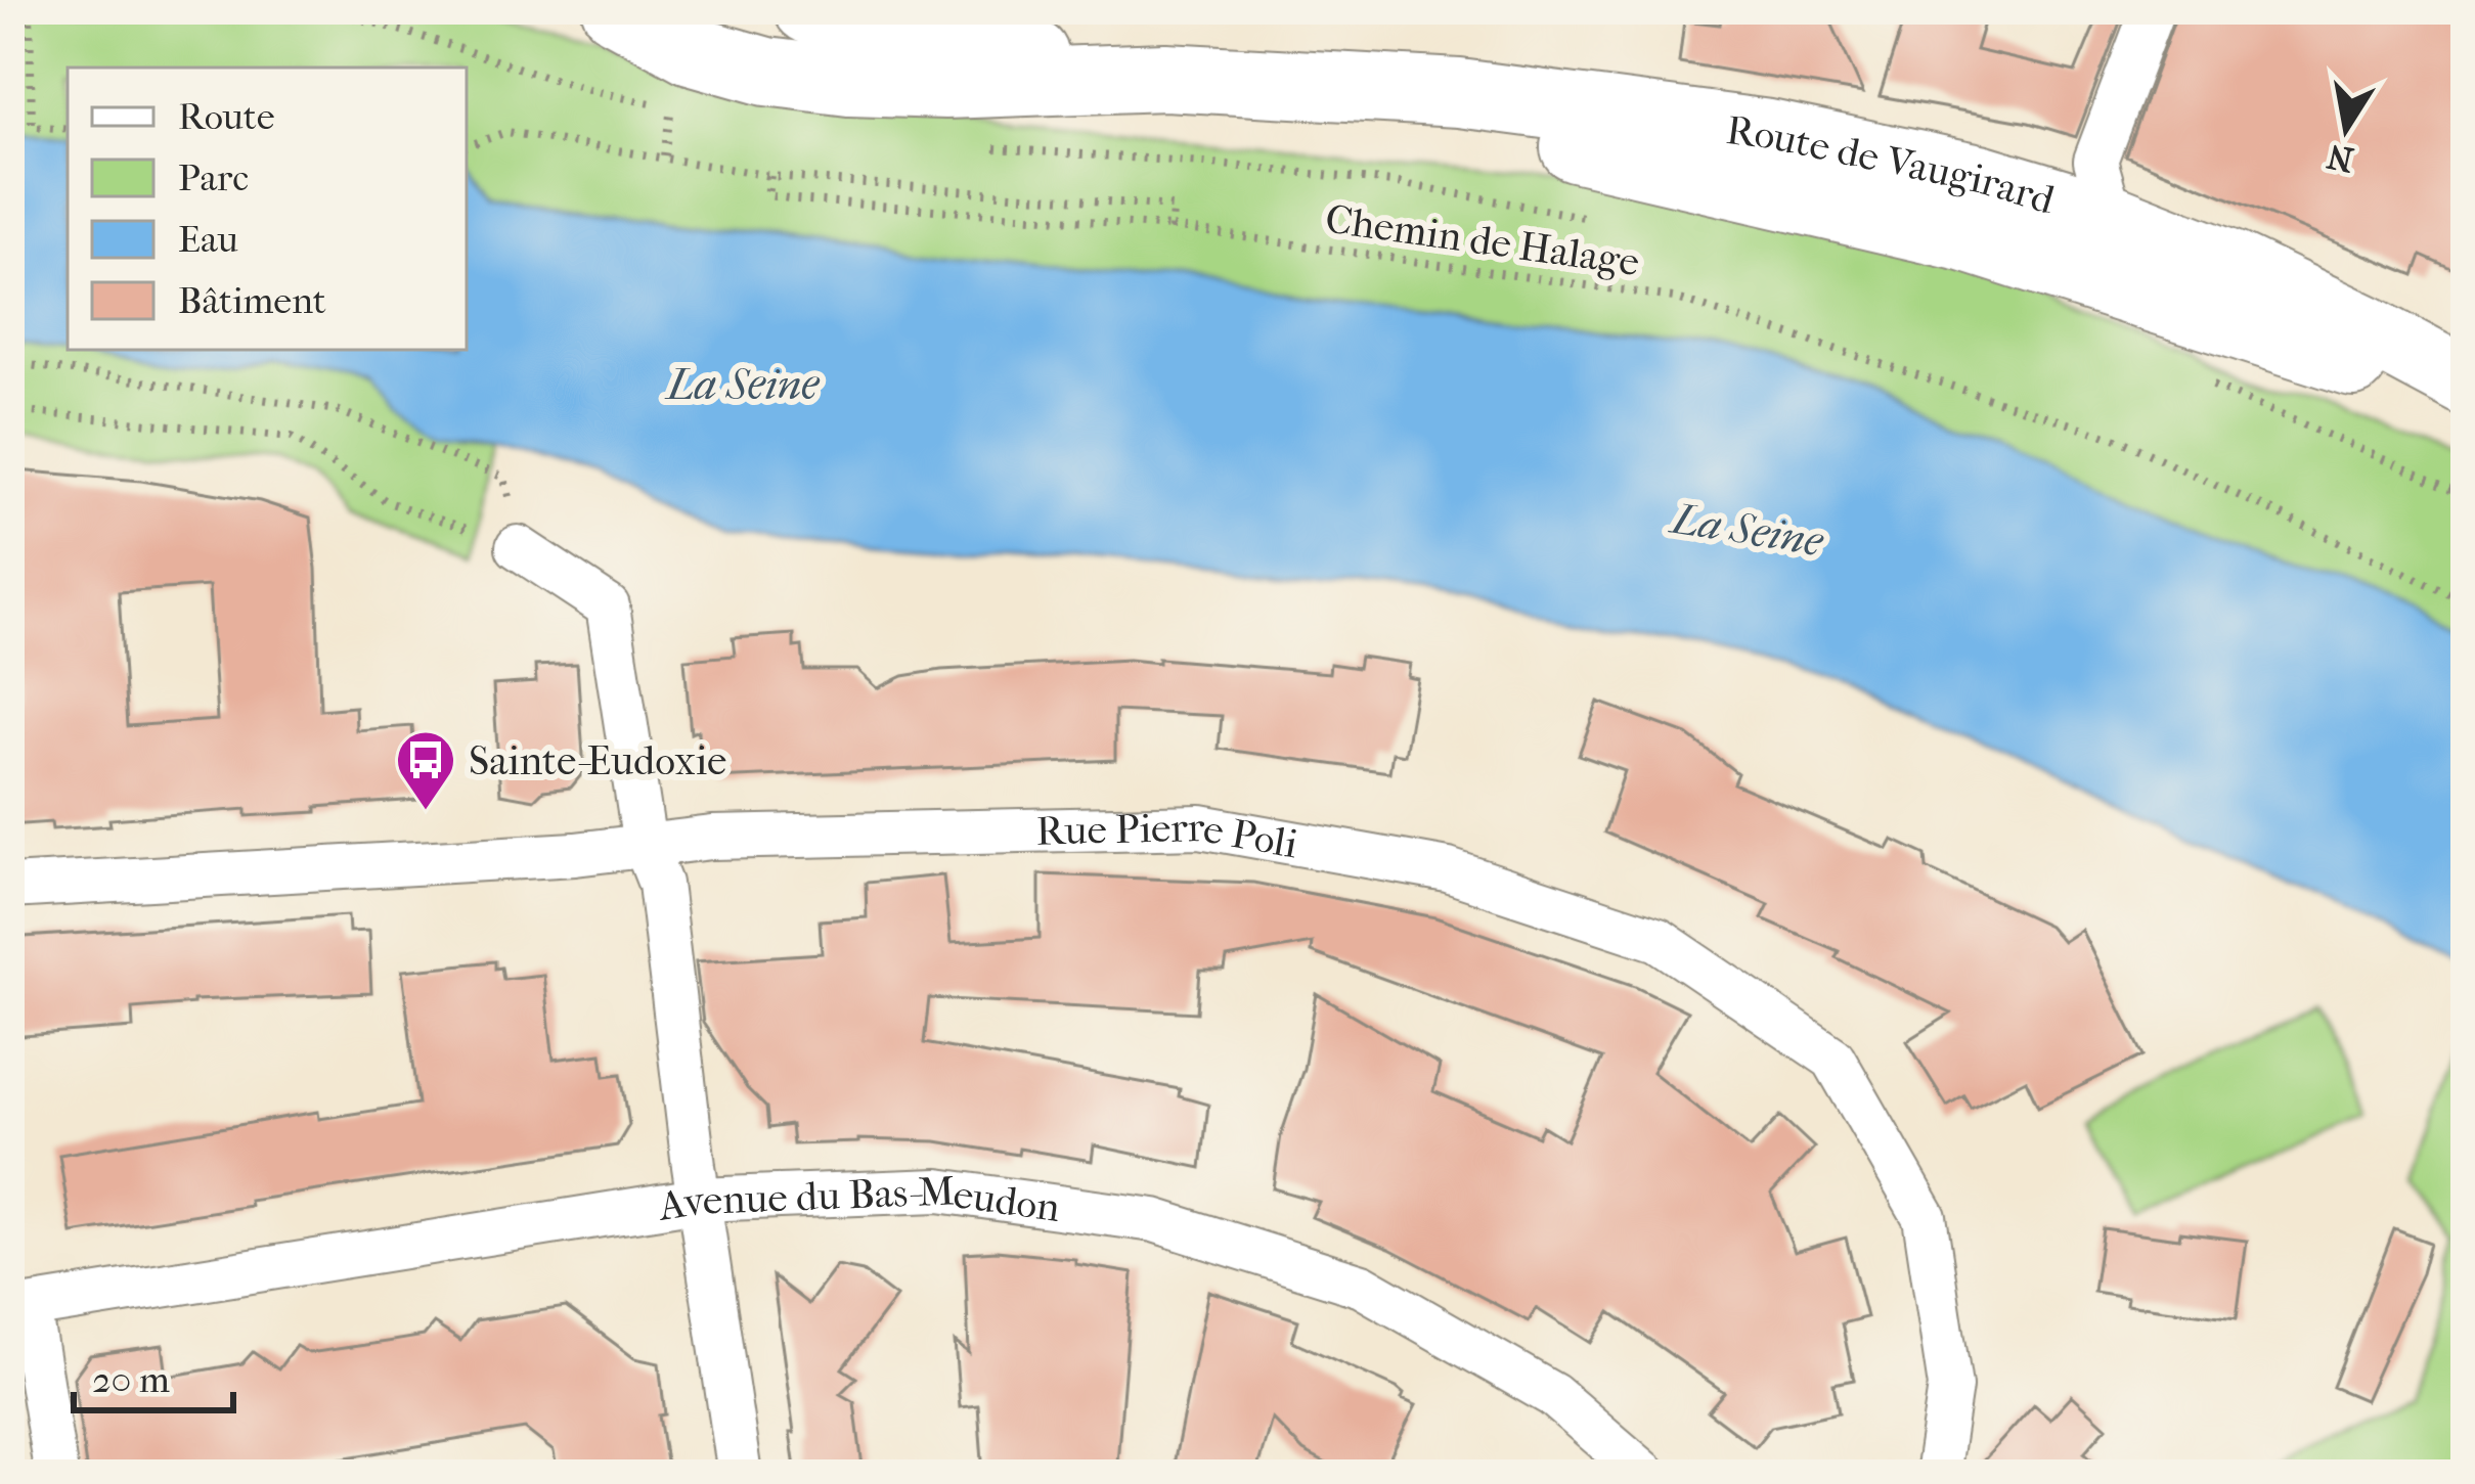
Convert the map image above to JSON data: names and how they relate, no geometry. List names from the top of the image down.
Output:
{
  "streets": {
    "main road": ["Route de Vaugirard"],
    "street": ["Rue Pierre Poli", "Avenue du Bas-Meudon"],
    "path": ["Chemin de Halage"]
  },
  "water": ["La Seine"],
  "places": {
    "bus stop": ["Sainte-Eudoxie"]
  },
  "legend": [
    "Route",
    "Parc",
    "Eau",
    "Bâtiment"
  ],
  "scale_bar": "20 m",
  "north": "bottom"
}
